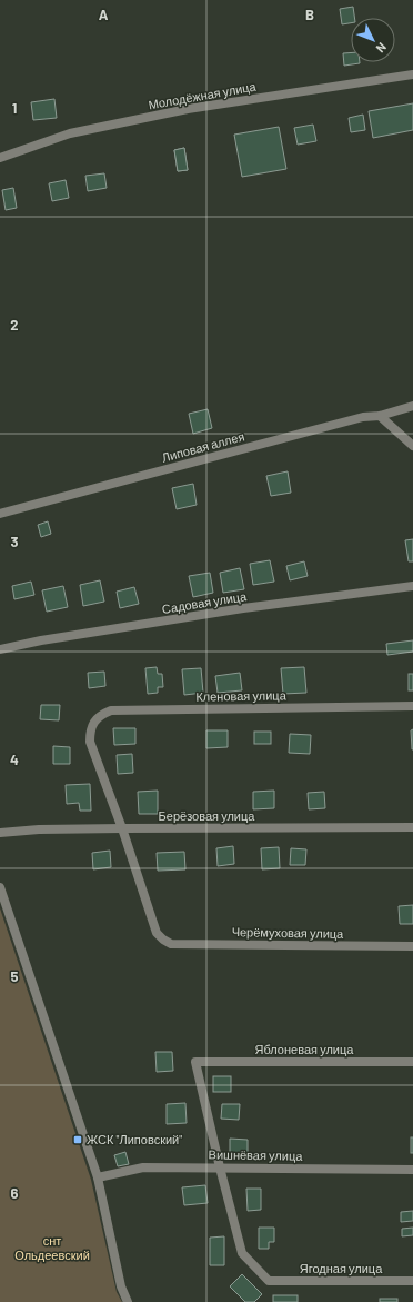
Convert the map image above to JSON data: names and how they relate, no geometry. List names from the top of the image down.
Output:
{
  "streets": {
    "street": [
      "Молодёжная улица",
      "Липовая аллея",
      "Садовая улица",
      "Кленовая улица",
      "Берёзовая улица",
      "Черёмуховая улица",
      "Яблоневая улица",
      "Вишнёвая улица",
      "Ягодная улица"
    ]
  },
  "crossings": [
    ["Кленовая улица", "Берёзовая улица"],
    ["Кленовая улица", "Черёмуховая улица"],
    ["Берёзовая улица", "Черёмуховая улица"],
    ["Яблоневая улица", "Вишнёвая улица"],
    ["Яблоневая улица", "Ягодная улица"],
    ["Вишнёвая улица", "Ягодная улица"]
  ],
  "parks": ["снт Ольдеевский"],
  "places": {
    "transit": ["ЖСК \"Липовский\""]
  },
  "north": "bottom right",
  "grid": {
    "columns": ["A", "B"],
    "rows": [
      "1",
      "2",
      "3",
      "4",
      "5",
      "6"
    ]
  }
}
